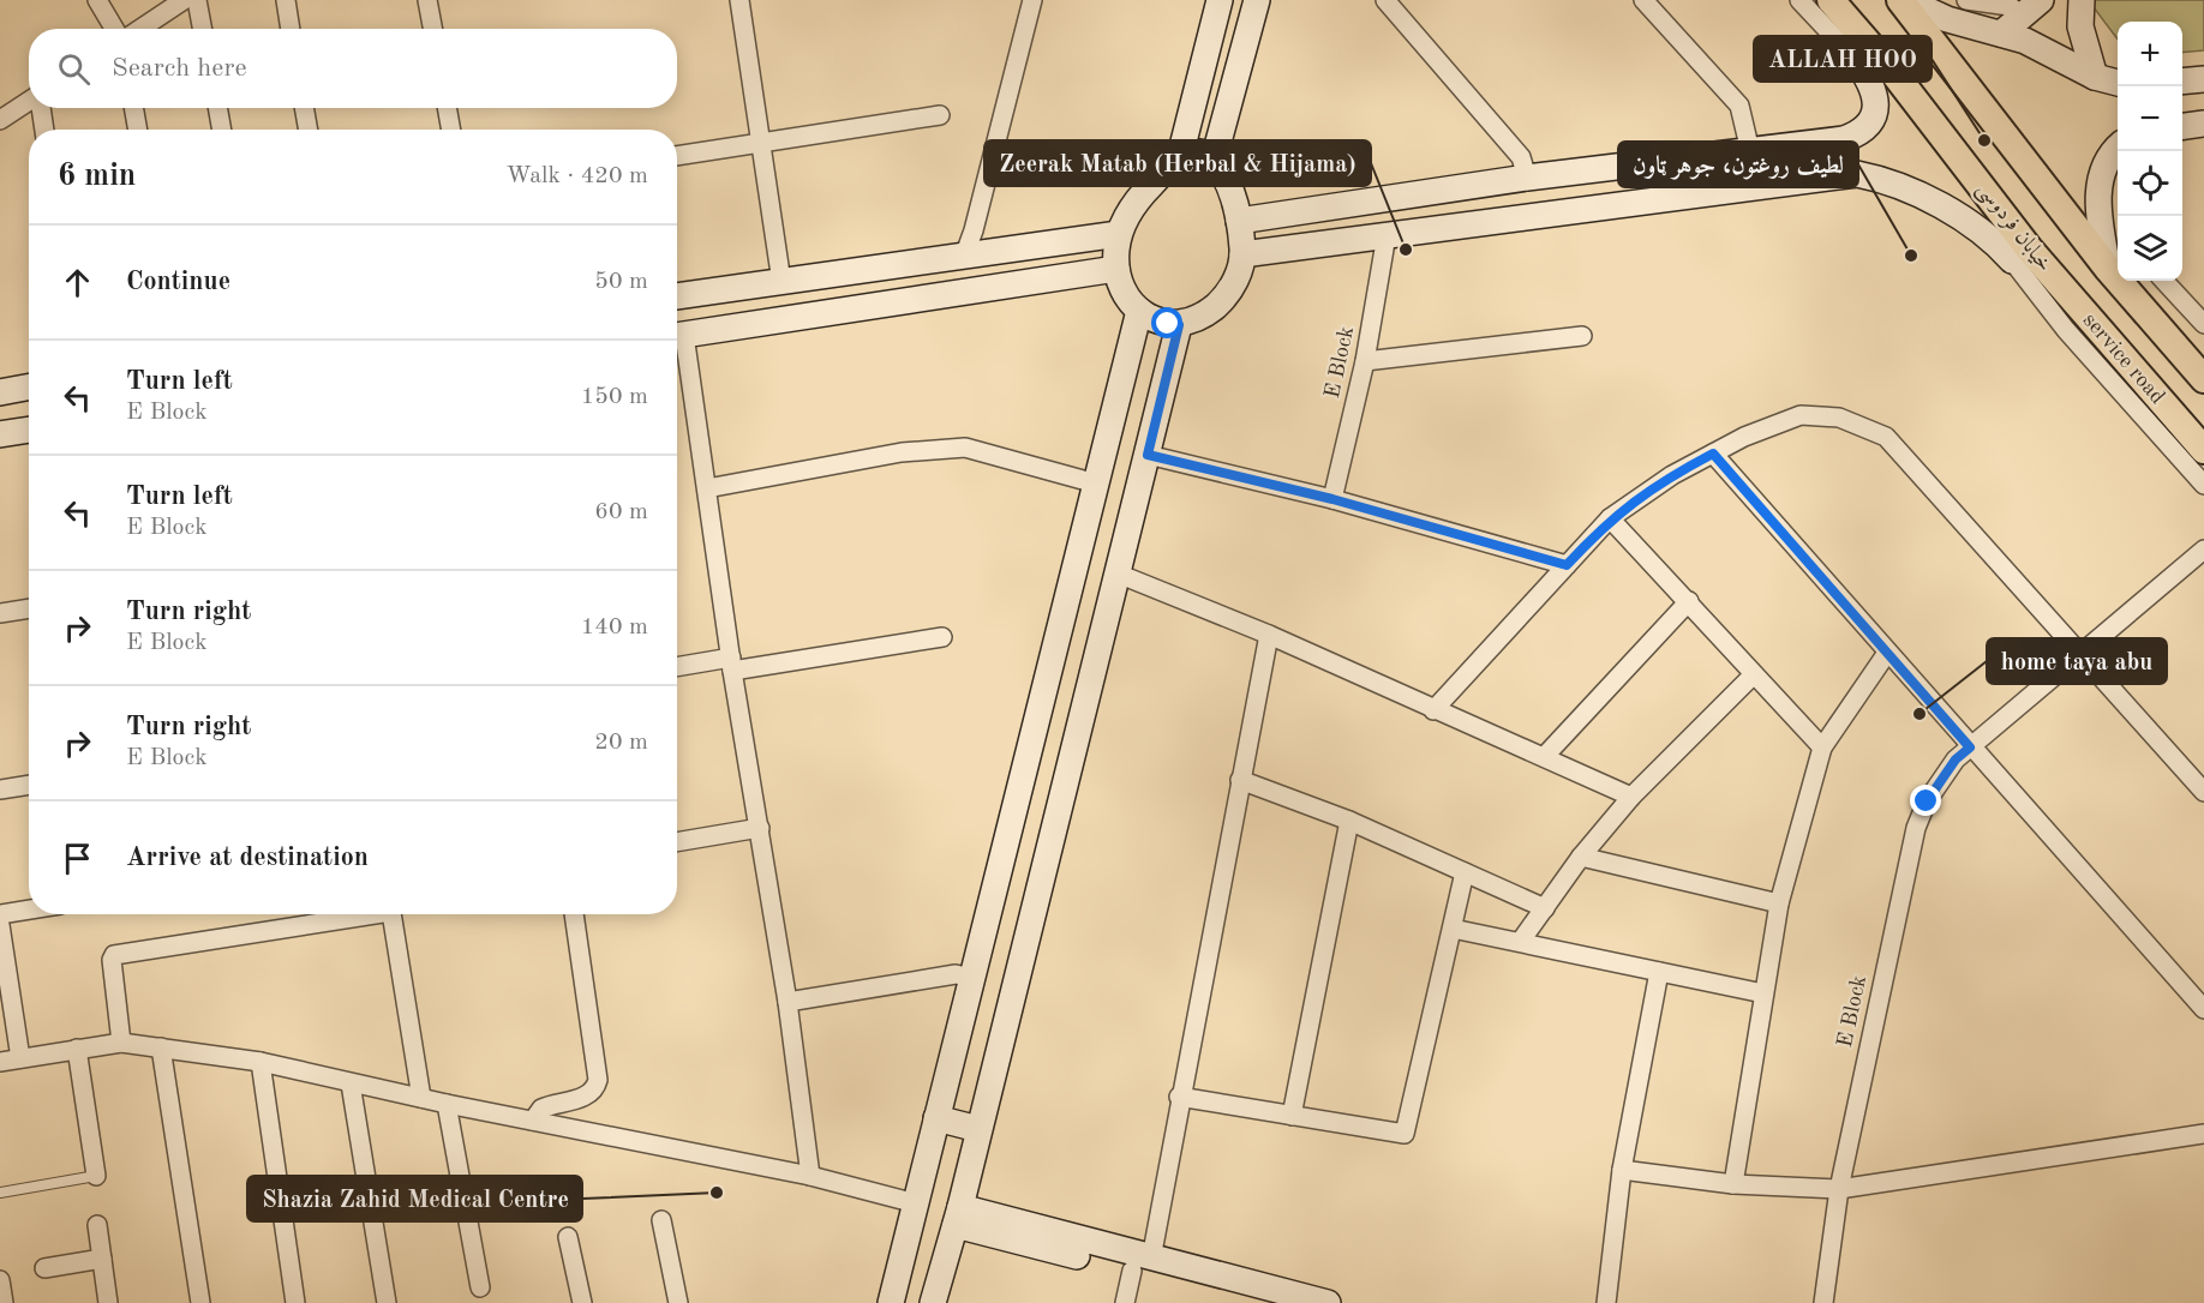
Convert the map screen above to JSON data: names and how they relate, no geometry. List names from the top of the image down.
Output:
{
  "streets": {
    "main road": ["خیابان فردوسی"],
    "street": ["service road", "E Block"]
  },
  "crossings": [
    ["خیابان فردوسی", "service road"]
  ],
  "places": [
    "ALLAH HOO",
    "Zeerak Matab (Herbal & Hijama)",
    "لطیف روغتون، جوهر ټاون",
    "home taya abu",
    "Shazia Zahid Medical Centre"
  ],
  "page": {
    "map_buttons": ["+", "−"],
    "search": "Search here",
    "heading": ["6 min", "Walk · 420 m"],
    "list": [
      ["Continue", "50 m"],
      ["Turn left", "E Block", "150 m"],
      ["Turn left", "E Block", "60 m"],
      ["Turn right", "E Block", "140 m"],
      ["Turn right", "E Block", "20 m"],
      "Arrive at destination"
    ]
  }
}
